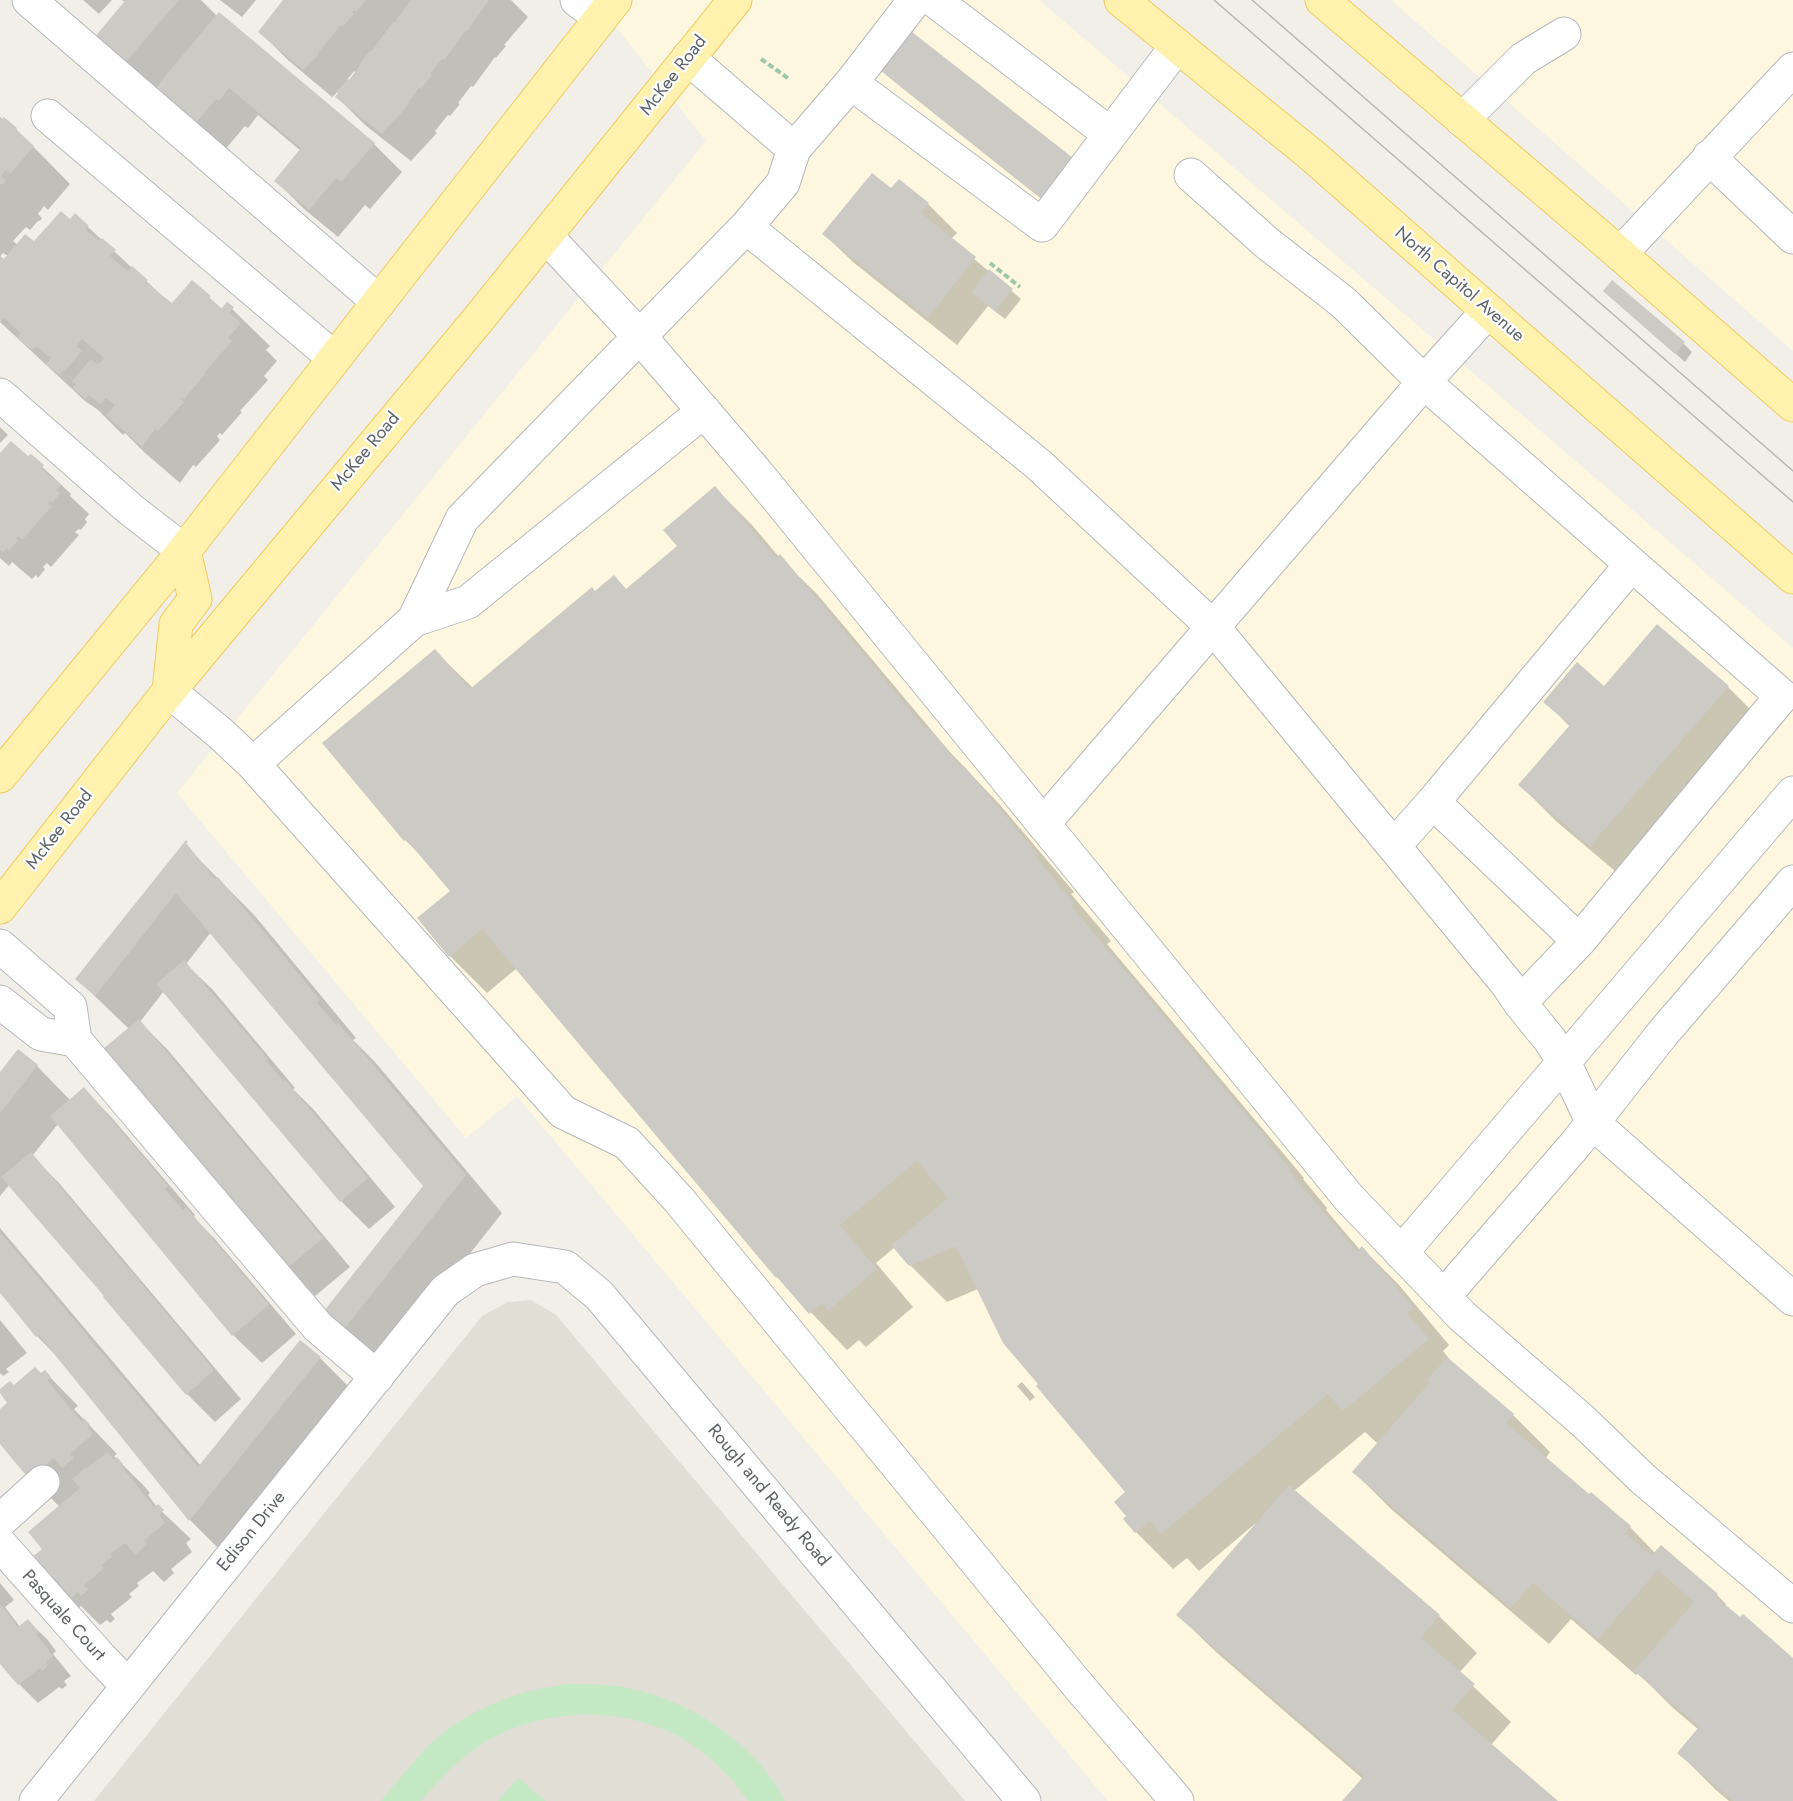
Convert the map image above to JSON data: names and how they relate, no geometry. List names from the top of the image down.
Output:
{
  "streets": {
    "main road": ["McKee Road", "North Capitol Avenue"],
    "street": ["Rough and Ready Road", "Edison Drive", "Pasquale Court"]
  },
  "crossings": [
    ["Rough and Ready Road", "Edison Drive"],
    ["Edison Drive", "Pasquale Court"]
  ]
}
